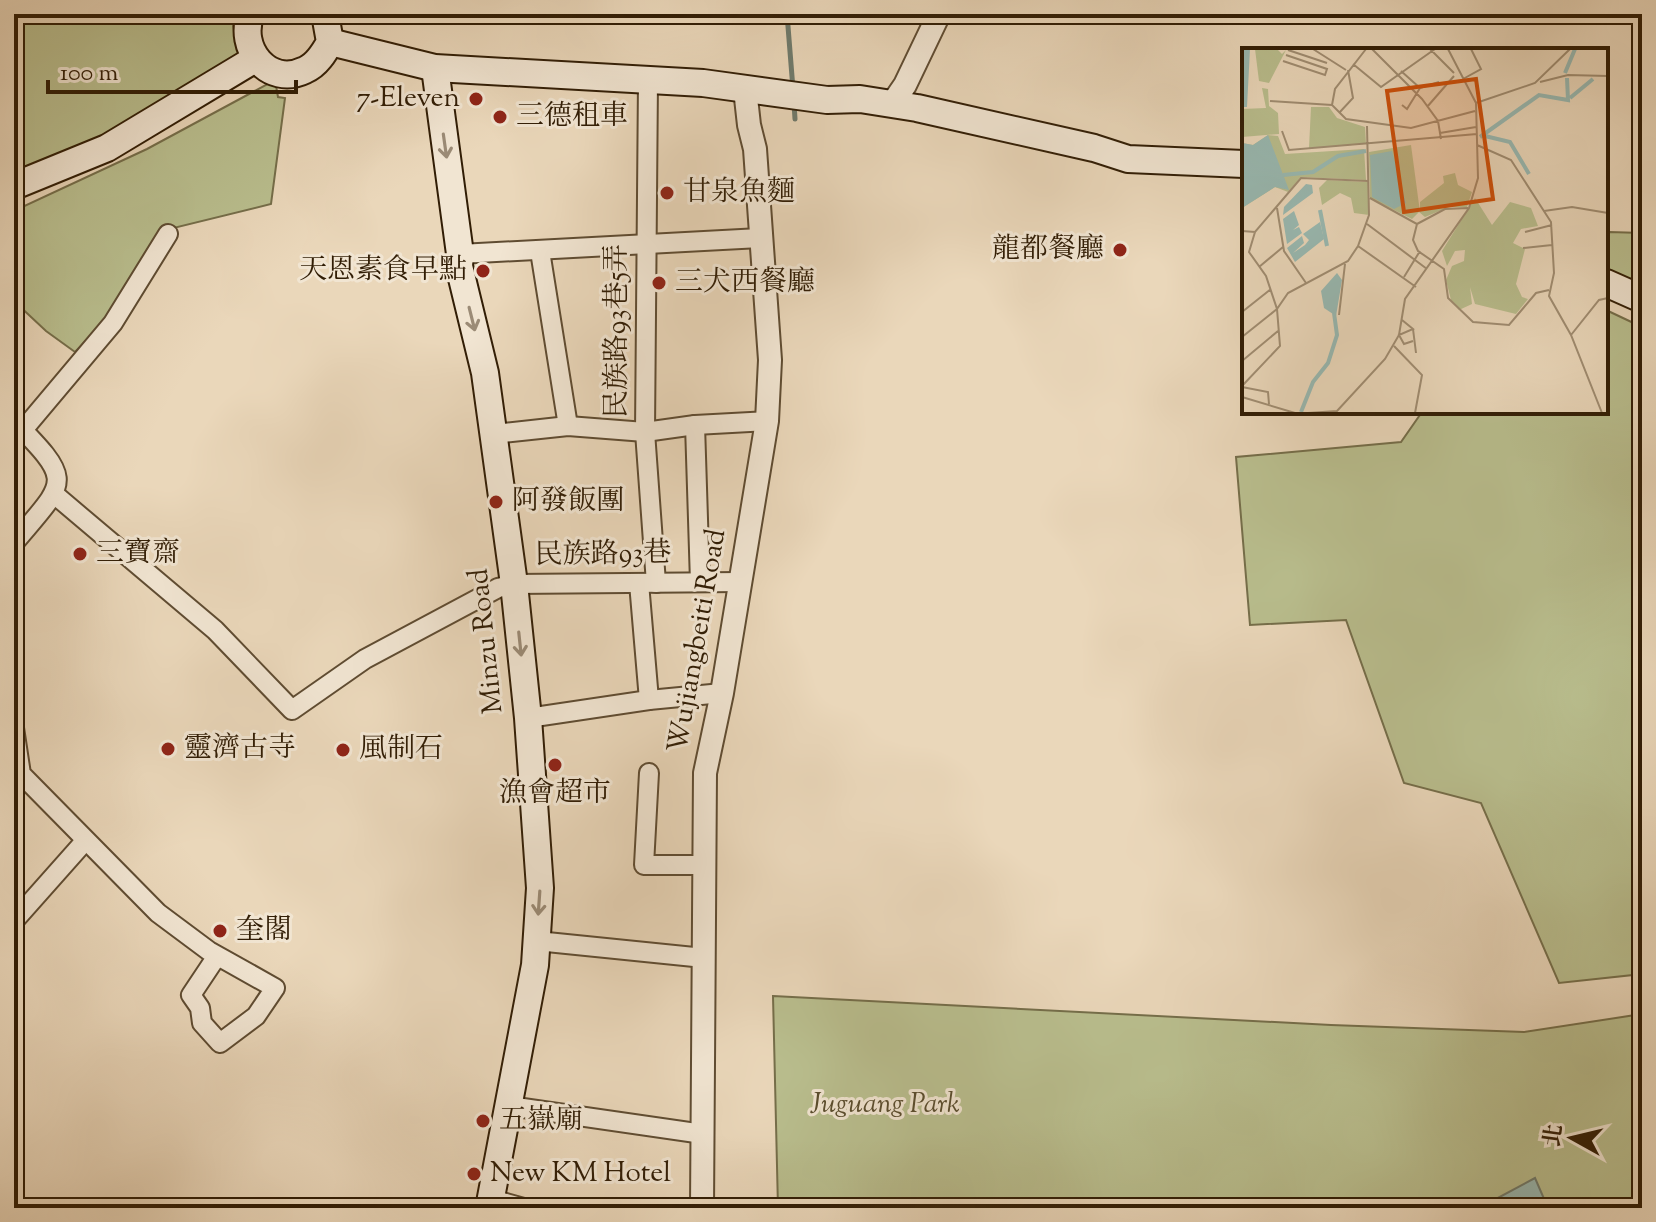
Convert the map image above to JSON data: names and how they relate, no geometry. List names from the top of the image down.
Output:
{
  "streets": {
    "main road": ["Minzu Road"],
    "street": ["民族路93巷5弄", "民族路93巷", "Wujiangbeiti Road"]
  },
  "crossings": [
    ["民族路93巷5弄", "民族路93巷"],
    ["民族路93巷", "Minzu Road"],
    ["民族路93巷", "Wujiangbeiti Road"]
  ],
  "one_way": ["Minzu Road"],
  "parks": ["Juguang Park"],
  "places": [
    "7-Eleven",
    "三德租車",
    "甘泉魚麵",
    "龍都餐廳",
    "天恩素食早點",
    "三犬西餐廳",
    "阿發飯團",
    "三寶齋",
    "靈濟古寺",
    "風制石",
    "漁會超市",
    "奎閣",
    "五嶽廟",
    "New KM Hotel"
  ],
  "scale_bar": "100 m",
  "north": "left"
}
